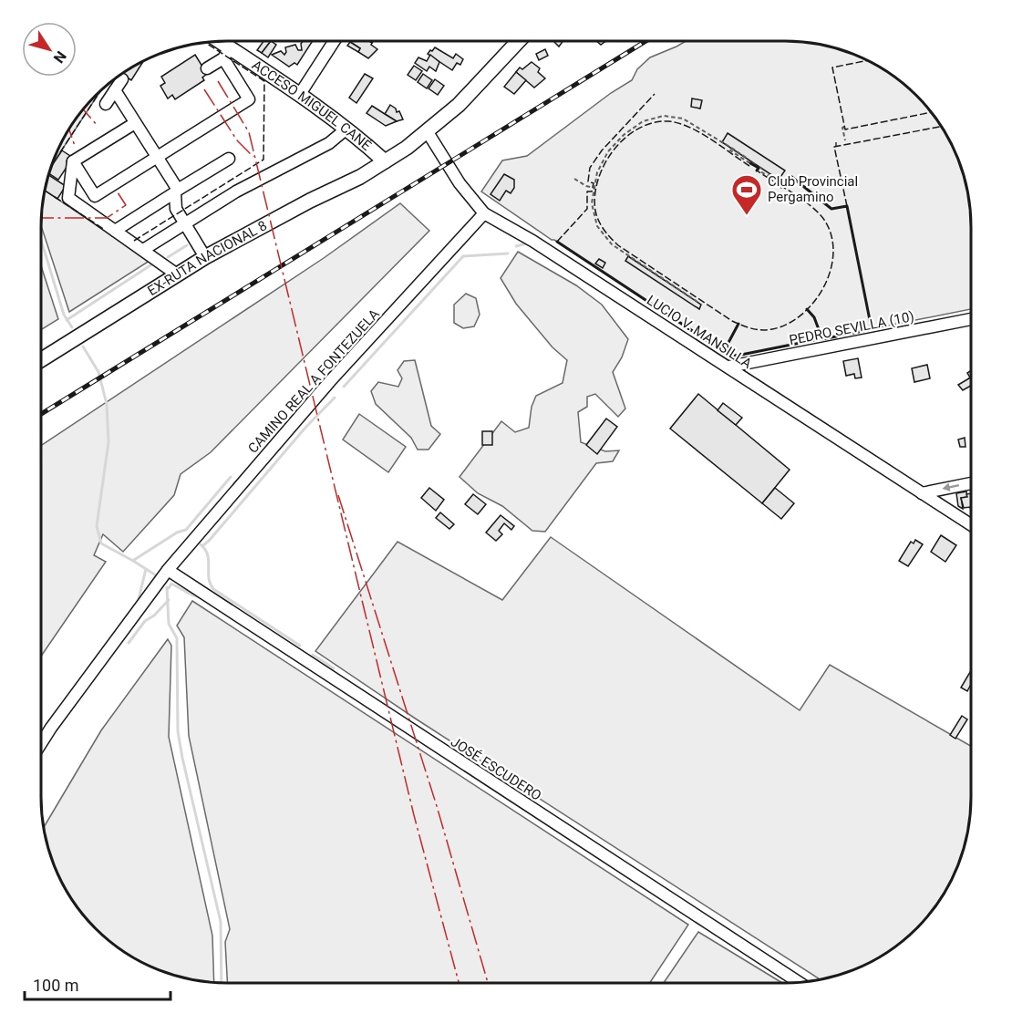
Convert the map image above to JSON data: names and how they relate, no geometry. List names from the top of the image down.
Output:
{
  "streets": {
    "main road": ["ACCESO MIGUEL CANÉ", "EX-RUTA NACIONAL 8"],
    "street": [
      "PEDRO SEVILLA (10)",
      "LUCIO V. MANSILLA",
      "CAMINO REAL A FONTEZUELA",
      "JOSÉ ESCUDERO"
    ]
  },
  "crossings": [
    ["ACCESO MIGUEL CANÉ", "EX-RUTA NACIONAL 8"],
    ["EX-RUTA NACIONAL 8", "LUCIO V. MANSILLA"],
    ["PEDRO SEVILLA (10)", "LUCIO V. MANSILLA"],
    ["LUCIO V. MANSILLA", "CAMINO REAL A FONTEZUELA"],
    ["CAMINO REAL A FONTEZUELA", "JOSÉ ESCUDERO"]
  ],
  "places": {
    "sports": ["Club Provincial Pergamino"]
  },
  "scale_bar": "100 m",
  "north": "bottom right"
}
